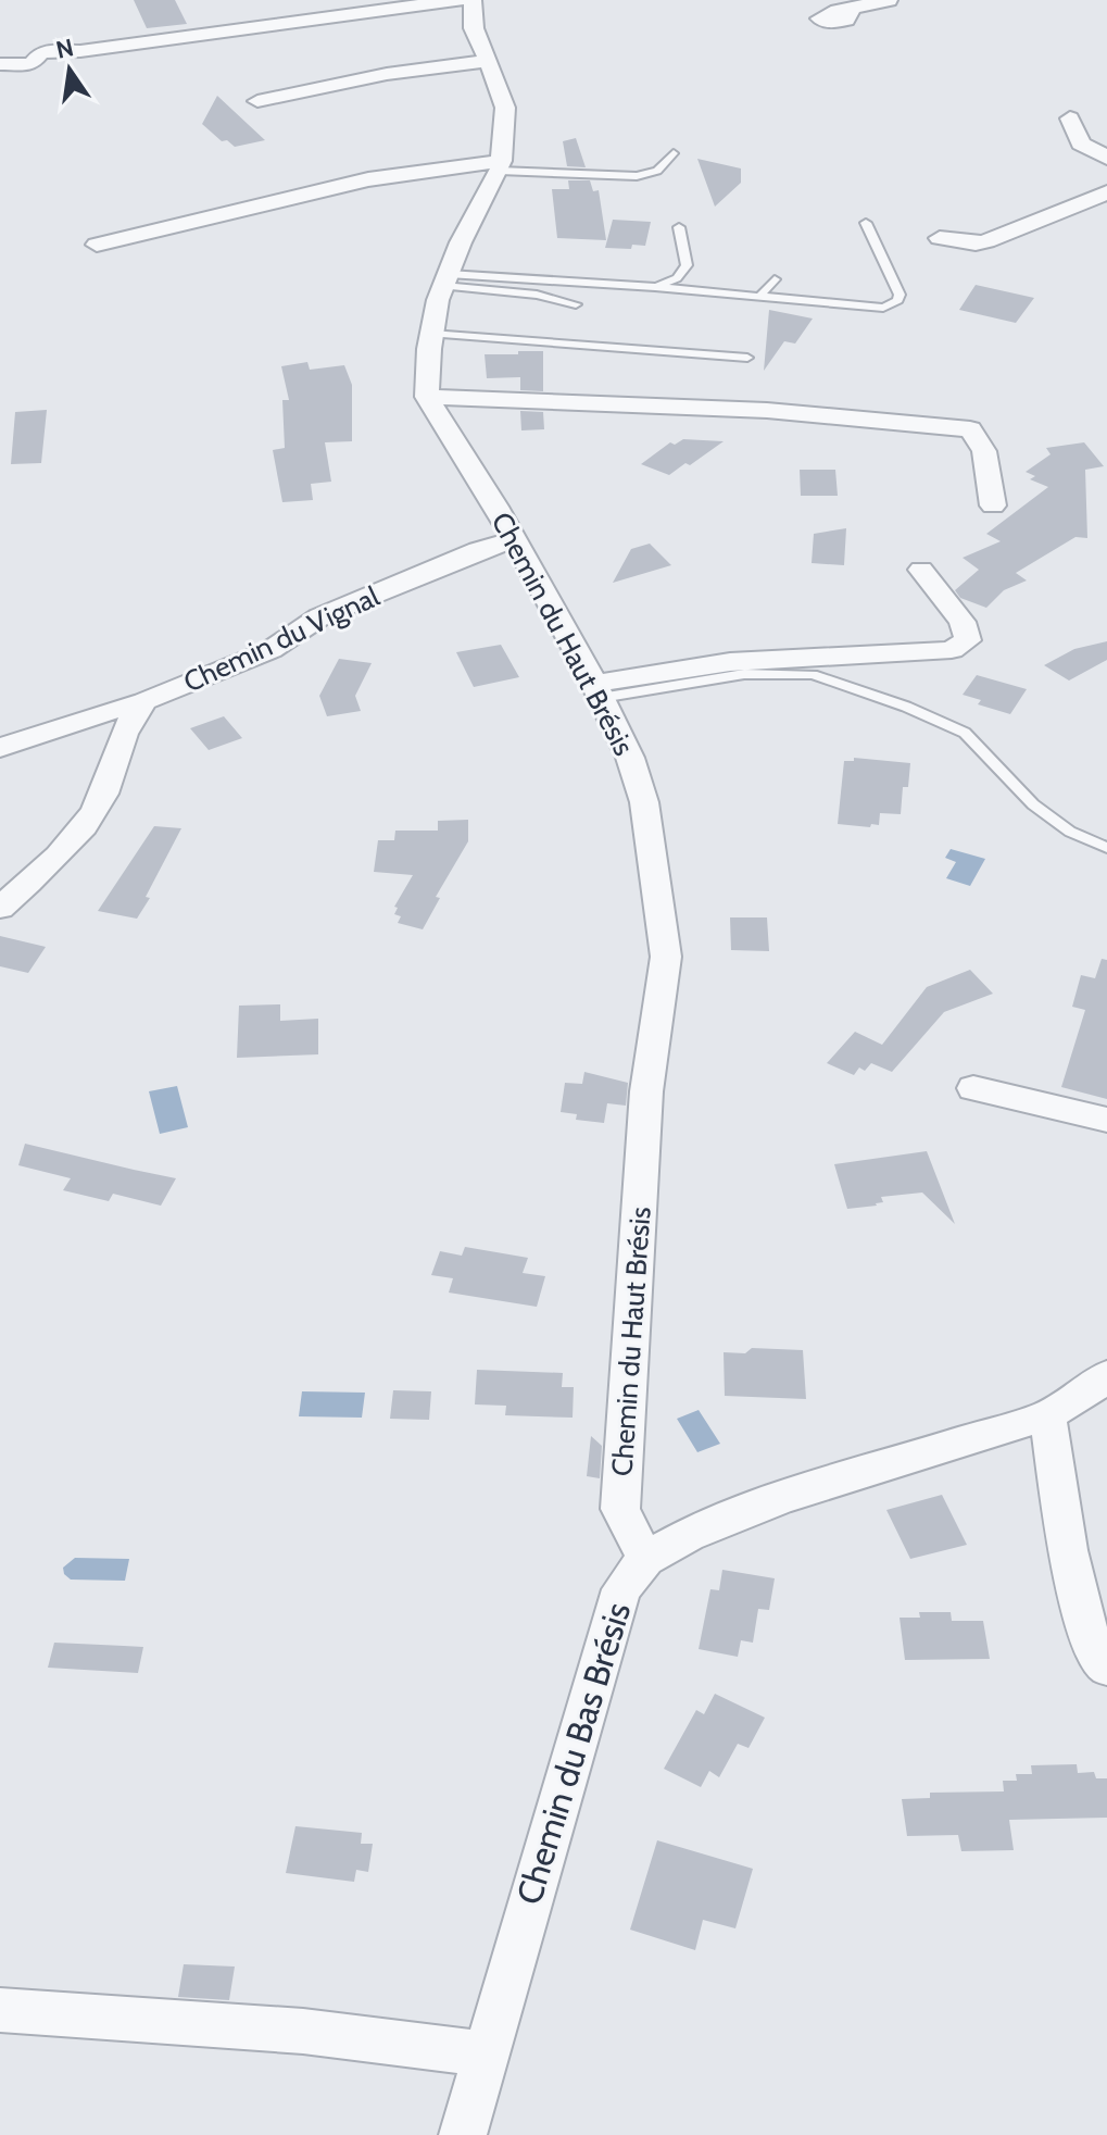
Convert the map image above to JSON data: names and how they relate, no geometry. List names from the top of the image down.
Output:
{
  "streets": {
    "street": ["Chemin du Haut Brésis", "Chemin du Vignal", "Chemin du Bas Brésis"]
  },
  "crossings": [
    ["Chemin du Haut Brésis", "Chemin du Vignal"],
    ["Chemin du Haut Brésis", "Chemin du Bas Brésis"]
  ],
  "north": "top"
}
